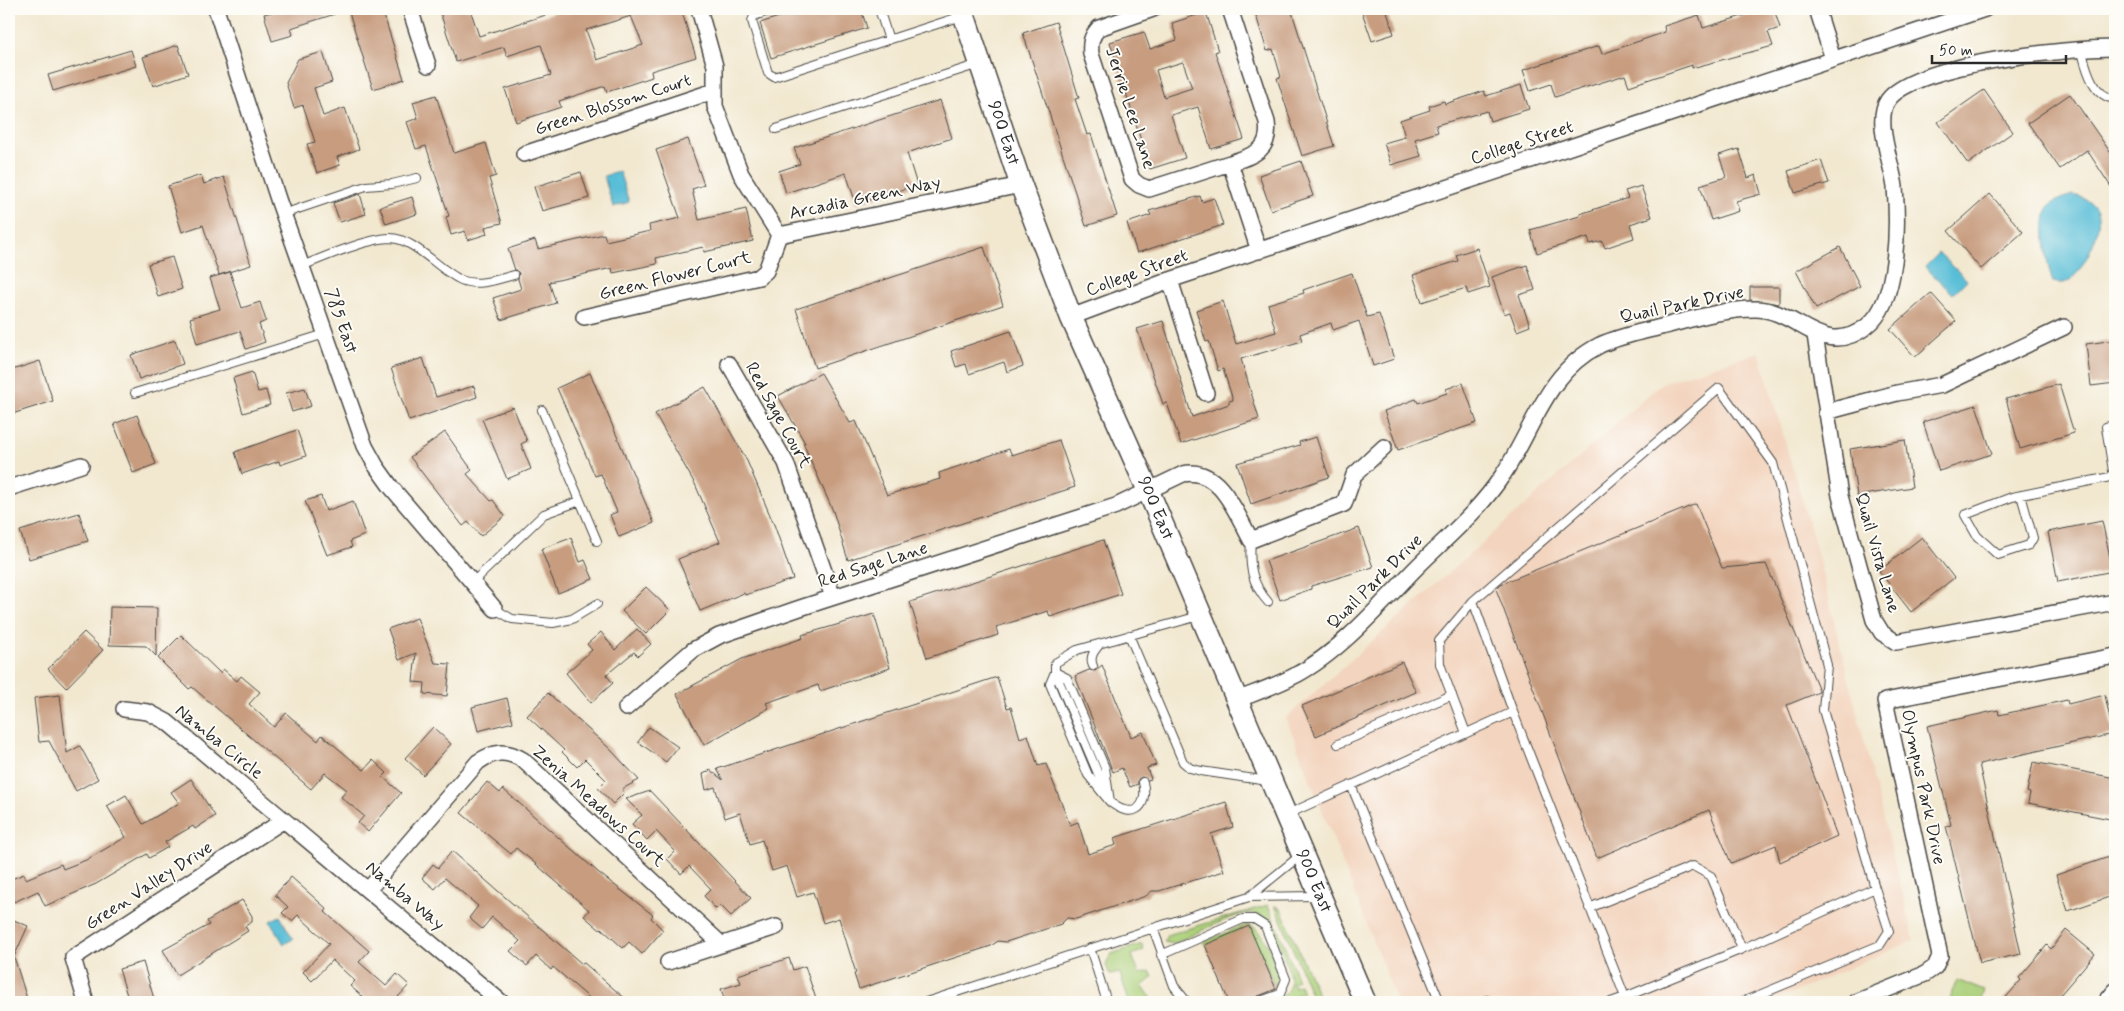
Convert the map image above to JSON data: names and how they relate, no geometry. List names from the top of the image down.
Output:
{
  "streets": {
    "main road": ["900 East"],
    "street": [
      "Green Blossom Court",
      "Jerrie Lee Lane",
      "College Street",
      "Arcadia Green Way",
      "Green Flower Court",
      "Quail Park Drive",
      "785 East",
      "Red Sage Court",
      "Quail Vista Lane",
      "Red Sage Lane",
      "Namba Circle",
      "Olympus Park Drive",
      "Zenia Meadows Court",
      "Green Valley Drive",
      "Namba Way"
    ]
  },
  "crossings": [
    ["Green Blossom Court", "Arcadia Green Way"],
    ["900 East", "College Street"],
    ["900 East", "Arcadia Green Way"],
    ["900 East", "Quail Park Drive"],
    ["900 East", "Red Sage Lane"],
    ["Arcadia Green Way", "Green Flower Court"],
    ["Quail Park Drive", "Quail Vista Lane"],
    ["Red Sage Court", "Red Sage Lane"],
    ["Namba Circle", "Green Valley Drive"],
    ["Namba Circle", "Namba Way"],
    ["Zenia Meadows Court", "Namba Way"],
    ["Green Valley Drive", "Namba Way"]
  ],
  "scale_bar": "50 m"
}
